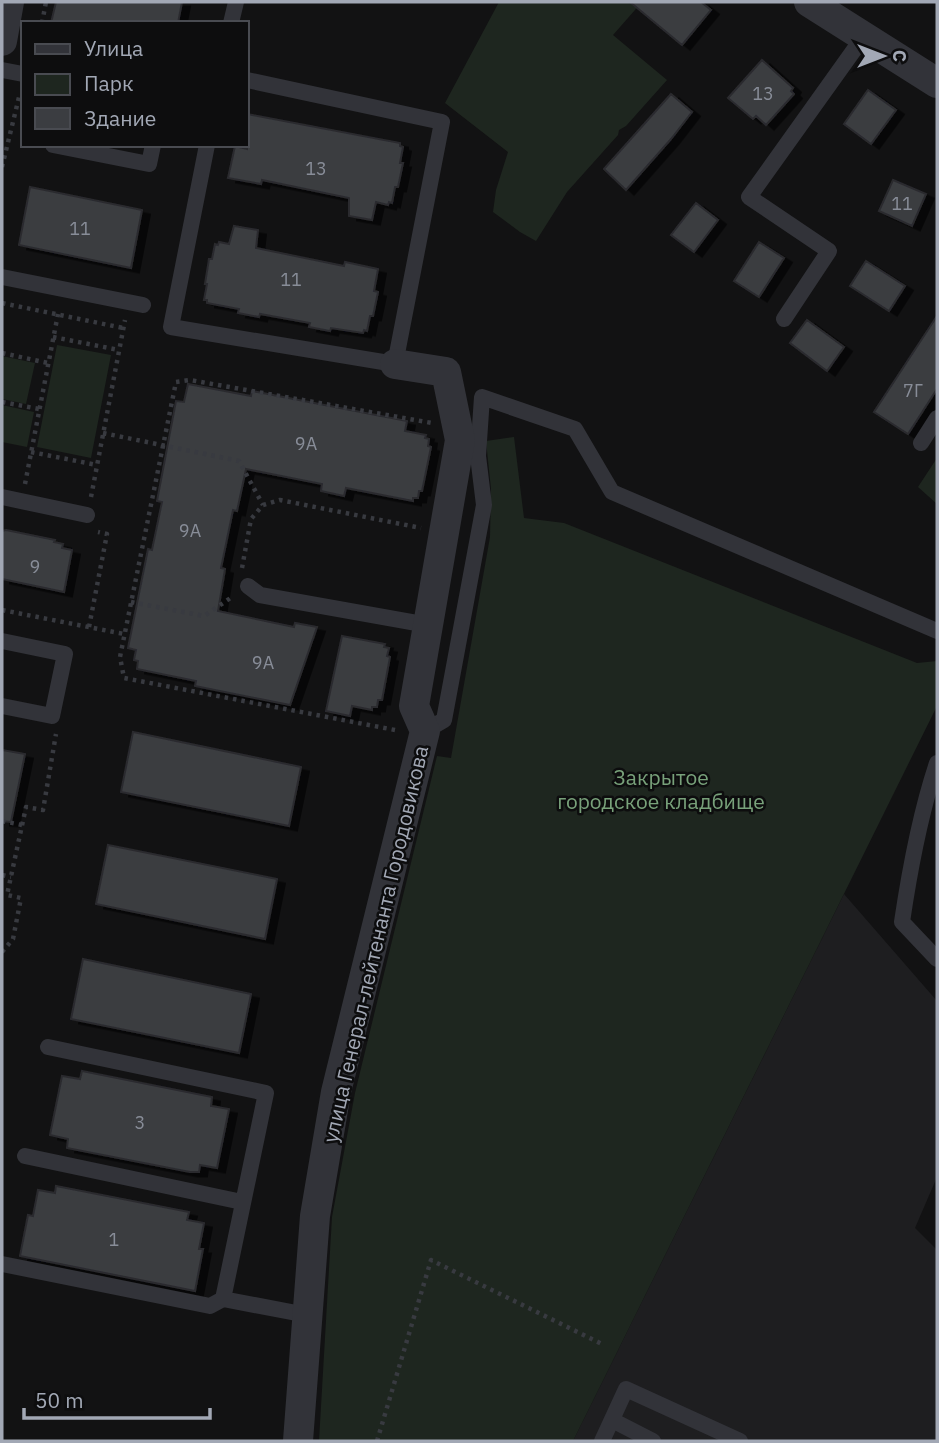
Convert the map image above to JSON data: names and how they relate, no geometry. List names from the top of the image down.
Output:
{
  "streets": {
    "street": ["улица Генерал-лейтенанта Городовикова"]
  },
  "parks": ["Закрытое городское кладбище"],
  "house_numbers": [
    "13",
    "13",
    "11",
    "11",
    "11",
    "7Г",
    "9А",
    "9А",
    "9",
    "9А",
    "3",
    "1"
  ],
  "legend": ["Улица", "Парк", "Здание"],
  "scale_bar": "50 m",
  "north": "right"
}
